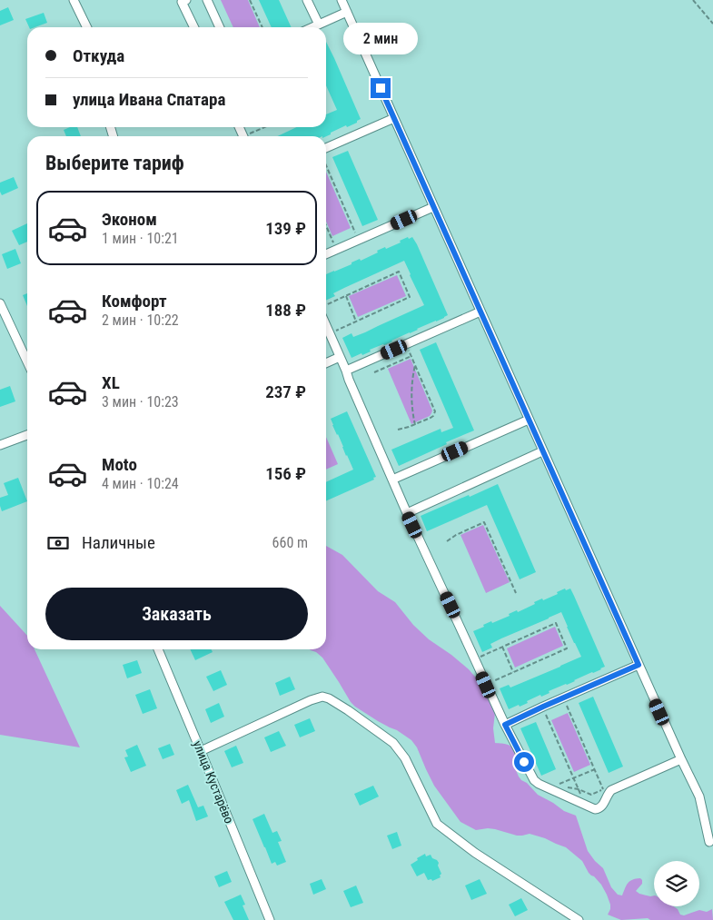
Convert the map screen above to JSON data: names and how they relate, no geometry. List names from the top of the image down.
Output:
{
  "streets": {
    "street": ["улица Кустарёво"]
  },
  "page": {
    "bubble": "2 мин",
    "banner": ["Откуда", "улица Ивана Спатара"],
    "heading": "Выберите тариф",
    "list": [
      {
        "name": "Эконом",
        "note": "1 мин · 10:21",
        "value": "139 ₽"
      },
      {
        "name": "Комфорт",
        "note": "2 мин · 10:22",
        "value": "188 ₽"
      },
      {
        "name": "XL",
        "note": "3 мин · 10:23",
        "value": "237 ₽"
      },
      {
        "name": "Moto",
        "note": "4 мин · 10:24",
        "value": "156 ₽"
      }
    ],
    "pay": ["Наличные", "660 m"],
    "buttons": "Заказать"
  }
}
